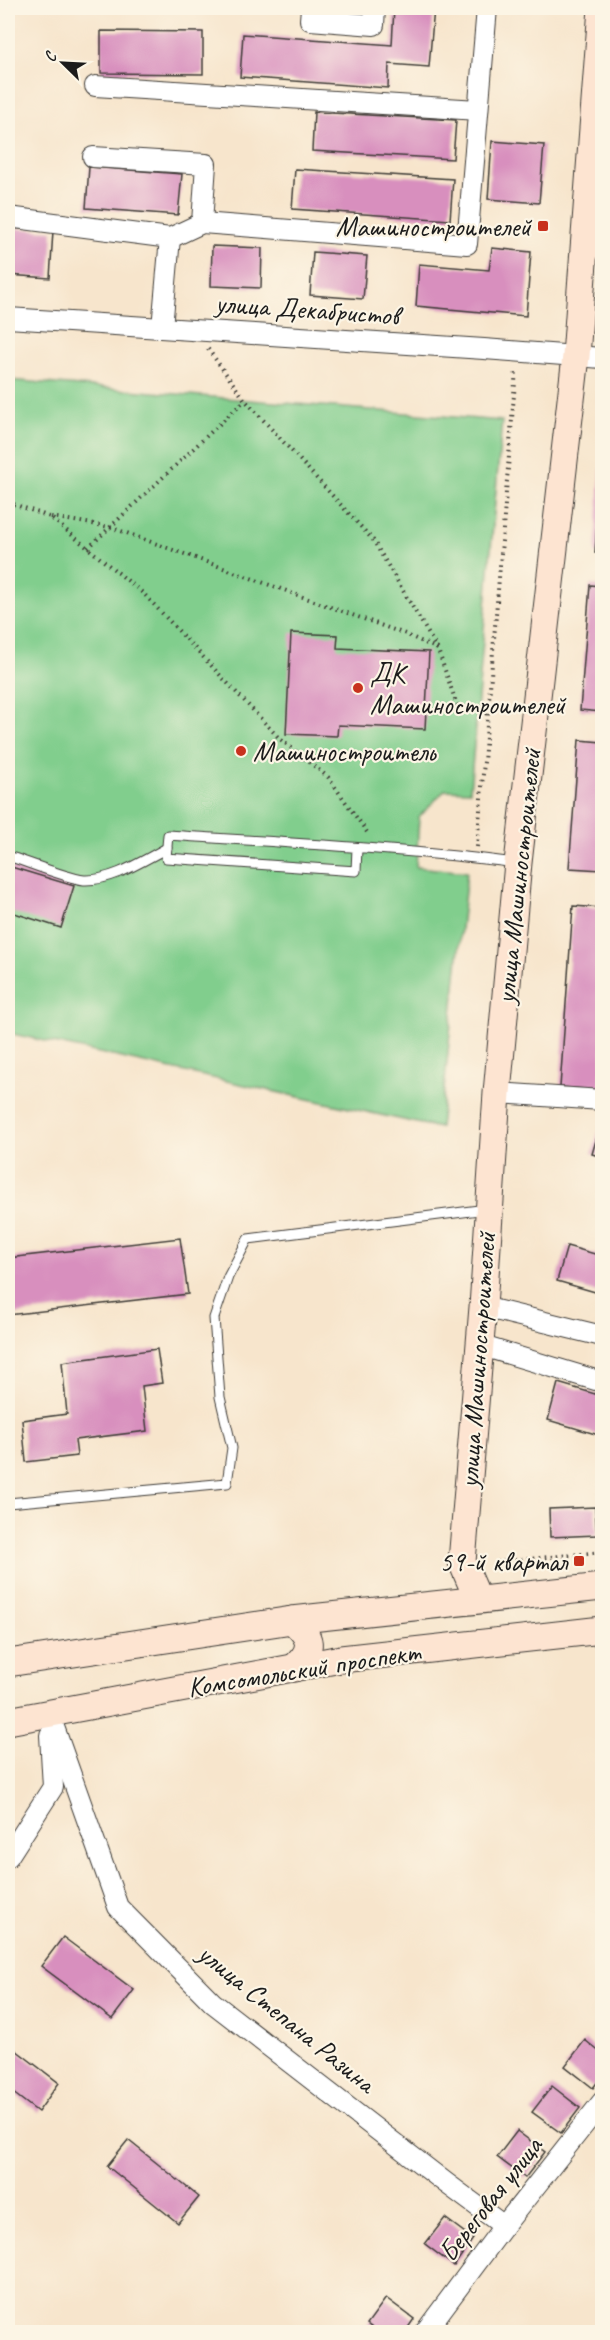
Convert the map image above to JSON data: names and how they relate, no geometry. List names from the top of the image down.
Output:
{
  "streets": {
    "main road": ["улица Машиностроителей", "Комсомольский проспект"],
    "street": ["улица Декабристов", "улица Степана Разина", "Береговая улица"]
  },
  "crossings": [
    ["улица Декабристов", "улица Машиностроителей"],
    ["улица Машиностроителей", "Комсомольский проспект"],
    ["Комсомольский проспект", "улица Степана Разина"],
    ["улица Степана Разина", "Береговая улица"]
  ],
  "places": {
    "transit": ["Машиностроителей", "59-й квартал"],
    "other": ["ДК Машиностроителей", "Машиностроитель"]
  },
  "north": "top left"
}
